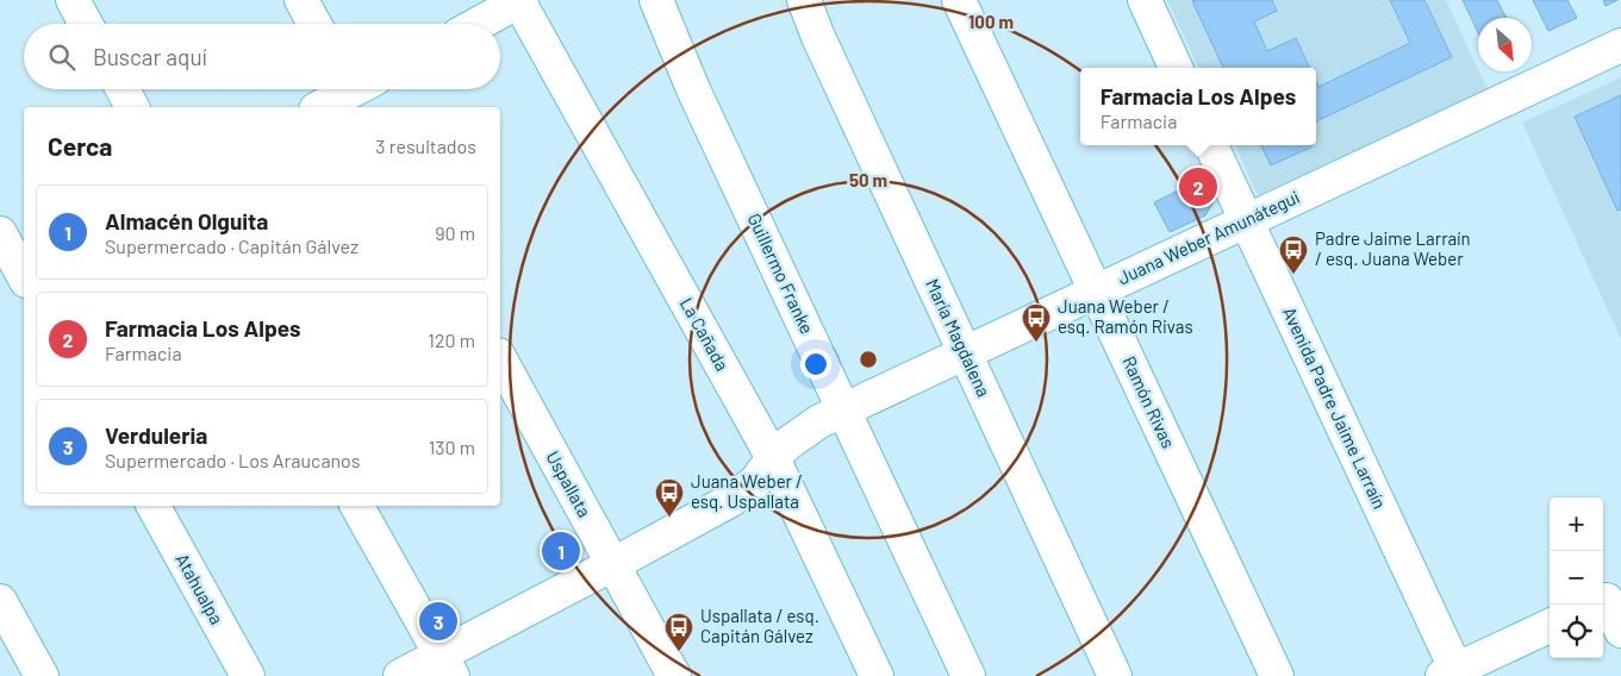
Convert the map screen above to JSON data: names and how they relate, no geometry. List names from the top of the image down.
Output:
{
  "streets": {
    "street": [
      "Juana Weber Amunátegui",
      "Guillermo Franke",
      "La Cañada",
      "María Magdalena",
      "Ramón Rivas",
      "Avenida Padre Jaime Larraín",
      "Uspallata",
      "Atahualpa"
    ]
  },
  "crossings": [
    ["Juana Weber Amunátegui", "Guillermo Franke"],
    ["Juana Weber Amunátegui", "La Cañada"],
    ["Juana Weber Amunátegui", "María Magdalena"],
    ["Juana Weber Amunátegui", "Ramón Rivas"],
    ["Juana Weber Amunátegui", "Avenida Padre Jaime Larraín"],
    ["Juana Weber Amunátegui", "Uspallata"]
  ],
  "places": {
    "bus stop": [
      "Padre Jaime Larraín / esq. Juana Weber",
      "Juana Weber / esq. Ramón Rivas",
      "Juana Weber / esq. Uspallata",
      "Uspallata / esq. Capitán Gálvez"
    ]
  },
  "north": "bottom right",
  "page": {
    "search": "Buscar aquí",
    "popup": ["Farmacia Los Alpes", "Farmacia"],
    "heading": ["Cerca", "3 resultados"],
    "pins": ["2", "1", "3"],
    "list": [
      {
        "mark": "1",
        "name": "Almacén Olguita",
        "note": "Supermercado · Capitán Gálvez",
        "value": "90 m"
      },
      {
        "mark": "2",
        "name": "Farmacia Los Alpes",
        "note": "Farmacia",
        "value": "120 m"
      },
      {
        "mark": "3",
        "name": "Verduleria",
        "note": "Supermercado · Los Araucanos",
        "value": "130 m"
      }
    ],
    "map_buttons": ["+", "−"]
  },
  "rings": ["100 m", "50 m"]
}
